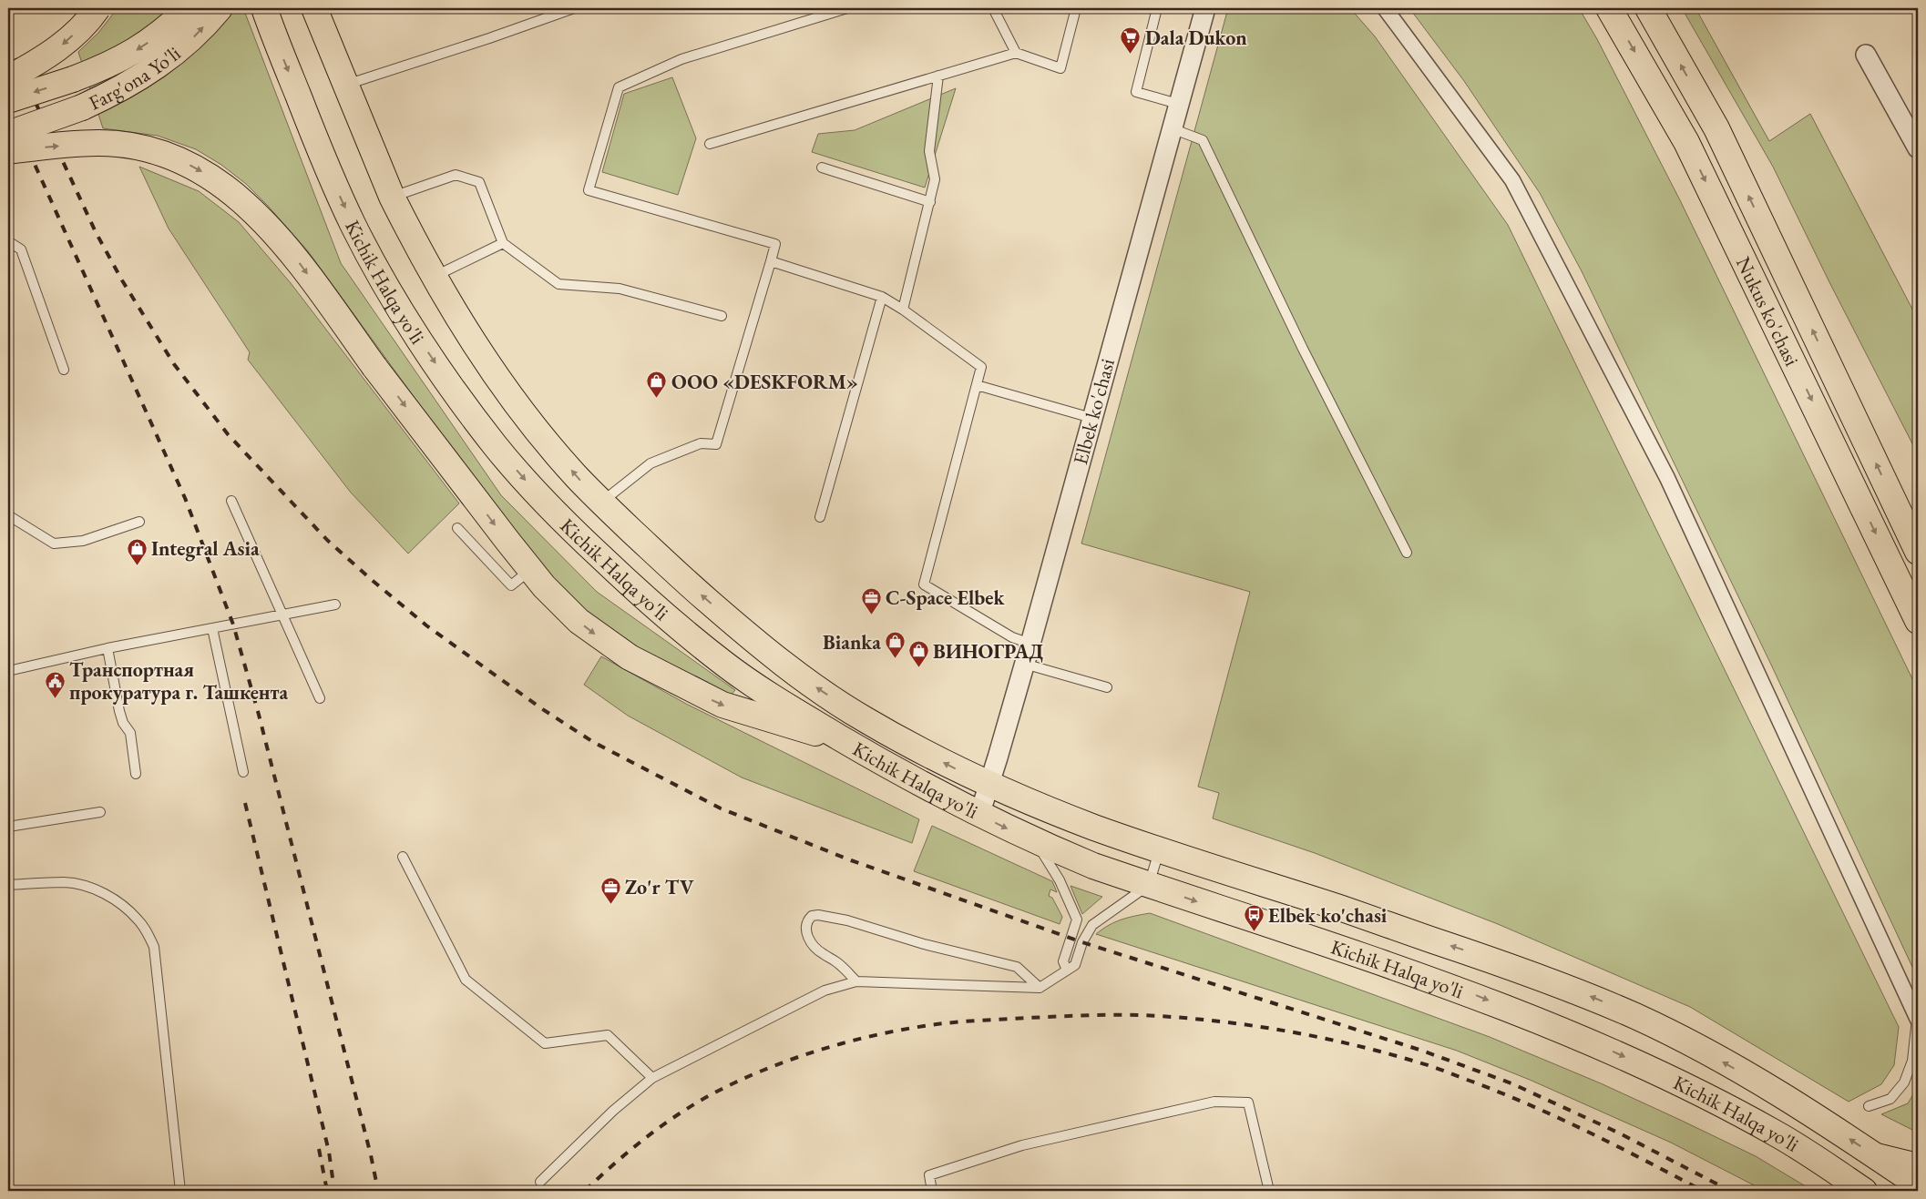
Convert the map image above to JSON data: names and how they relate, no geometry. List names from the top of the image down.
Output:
{
  "streets": {
    "main road": ["Farg'ona Yo'li", "Kichik Halqa yo'li", "Nukus ko'chasi"],
    "street": ["Elbek ko'chasi"]
  },
  "crossings": [
    ["Kichik Halqa yo'li", "Elbek ko'chasi"]
  ],
  "places": {
    "supermarket": ["Dala Dukon"],
    "shop": [
      "ООО «DESKFORM»",
      "Integral Asia",
      "Bianka",
      "ВИНОГРАД"
    ],
    "office": ["C-Space Elbek", "Zo'r TV"],
    "public building": ["Транспортная прокуратура г. Ташкента"],
    "bus stop": ["Elbek ko'chasi"]
  }
}
